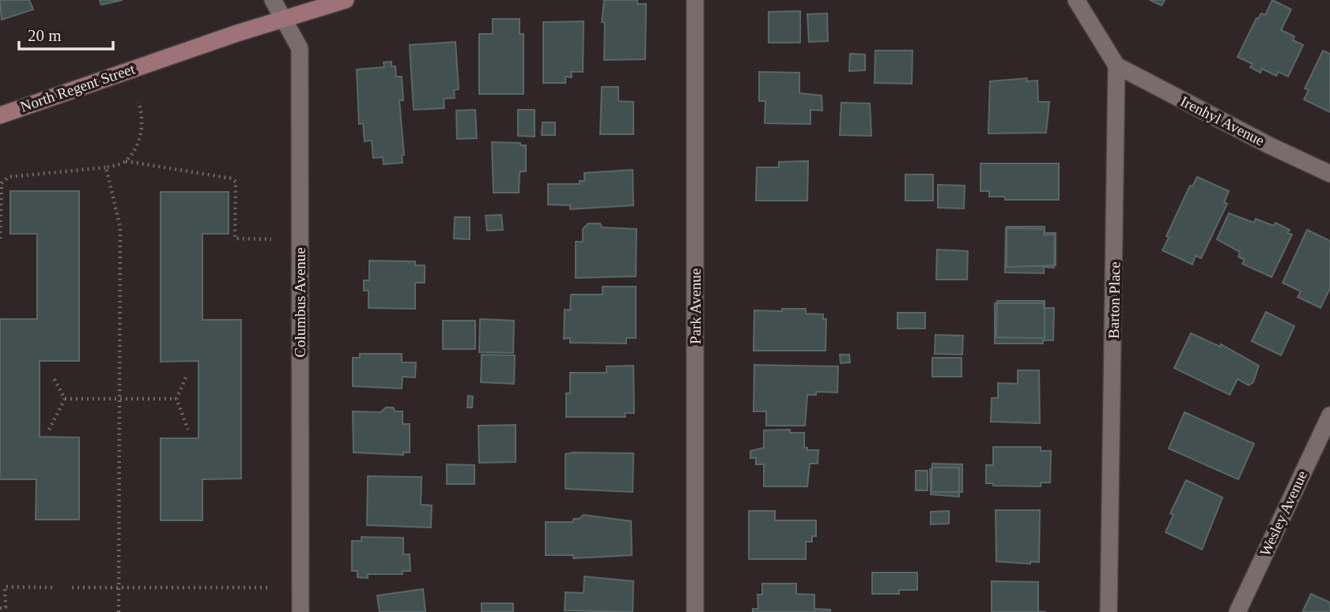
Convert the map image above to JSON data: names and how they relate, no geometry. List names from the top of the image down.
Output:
{
  "streets": {
    "street": [
      "North Regent Street",
      "Irenhyl Avenue",
      "Barton Place",
      "Columbus Avenue",
      "Park Avenue",
      "Wesley Avenue"
    ]
  },
  "crossings": [
    ["North Regent Street", "Columbus Avenue"],
    ["Irenhyl Avenue", "Barton Place"]
  ],
  "scale_bar": "20 m"
}
